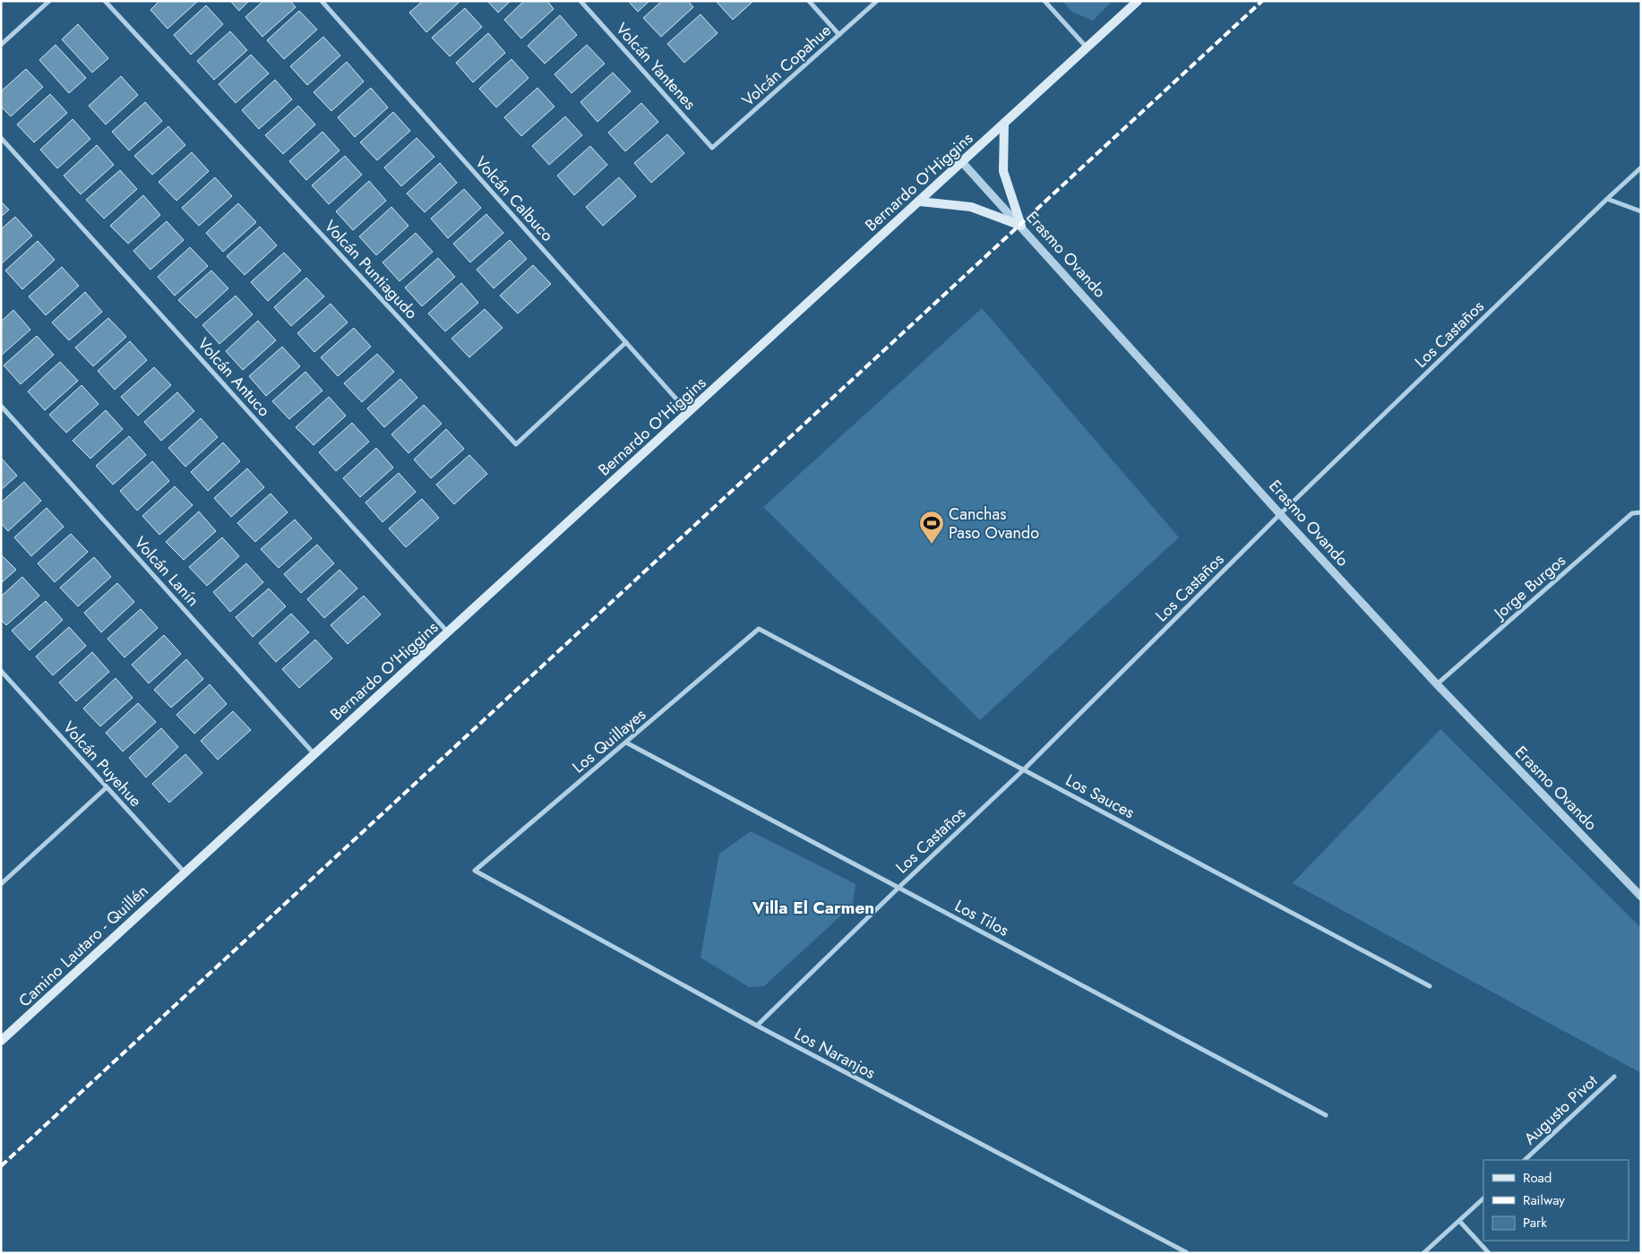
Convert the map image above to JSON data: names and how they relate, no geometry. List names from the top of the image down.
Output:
{
  "streets": {
    "main road": ["Bernardo O'Higgins", "Camino Lautaro - Quillén"],
    "street": [
      "Volcán Copahue",
      "Volcán Yantenes",
      "Volcán Calbuco",
      "Erasmo Ovando",
      "Volcán Puntiagudo",
      "Los Castaños",
      "Volcán Antuco",
      "Volcán Lanín",
      "Jorge Burgos",
      "Los Quillayes",
      "Volcán Puyehue",
      "Los Sauces",
      "Los Tilos",
      "Los Naranjos",
      "Augusto Pivot"
    ]
  },
  "crossings": [
    ["Volcán Copahue", "Volcán Yantenes"],
    ["Bernardo O'Higgins", "Volcán Calbuco"],
    ["Bernardo O'Higgins", "Erasmo Ovando"],
    ["Bernardo O'Higgins", "Volcán Antuco"],
    ["Bernardo O'Higgins", "Volcán Lanín"],
    ["Bernardo O'Higgins", "Volcán Puyehue"],
    ["Bernardo O'Higgins", "Camino Lautaro - Quillén"],
    ["Volcán Calbuco", "Volcán Puntiagudo"],
    ["Erasmo Ovando", "Los Castaños"],
    ["Erasmo Ovando", "Jorge Burgos"],
    ["Los Castaños", "Los Sauces"],
    ["Los Castaños", "Los Tilos"],
    ["Los Castaños", "Los Naranjos"],
    ["Los Quillayes", "Los Sauces"],
    ["Los Quillayes", "Los Tilos"],
    ["Los Quillayes", "Los Naranjos"],
    ["Volcán Puyehue", "Camino Lautaro - Quillén"]
  ],
  "districts": ["Villa El Carmen"],
  "places": {
    "sports": ["Canchas Paso Ovando"]
  },
  "legend": ["Road", "Railway", "Park"]
}
